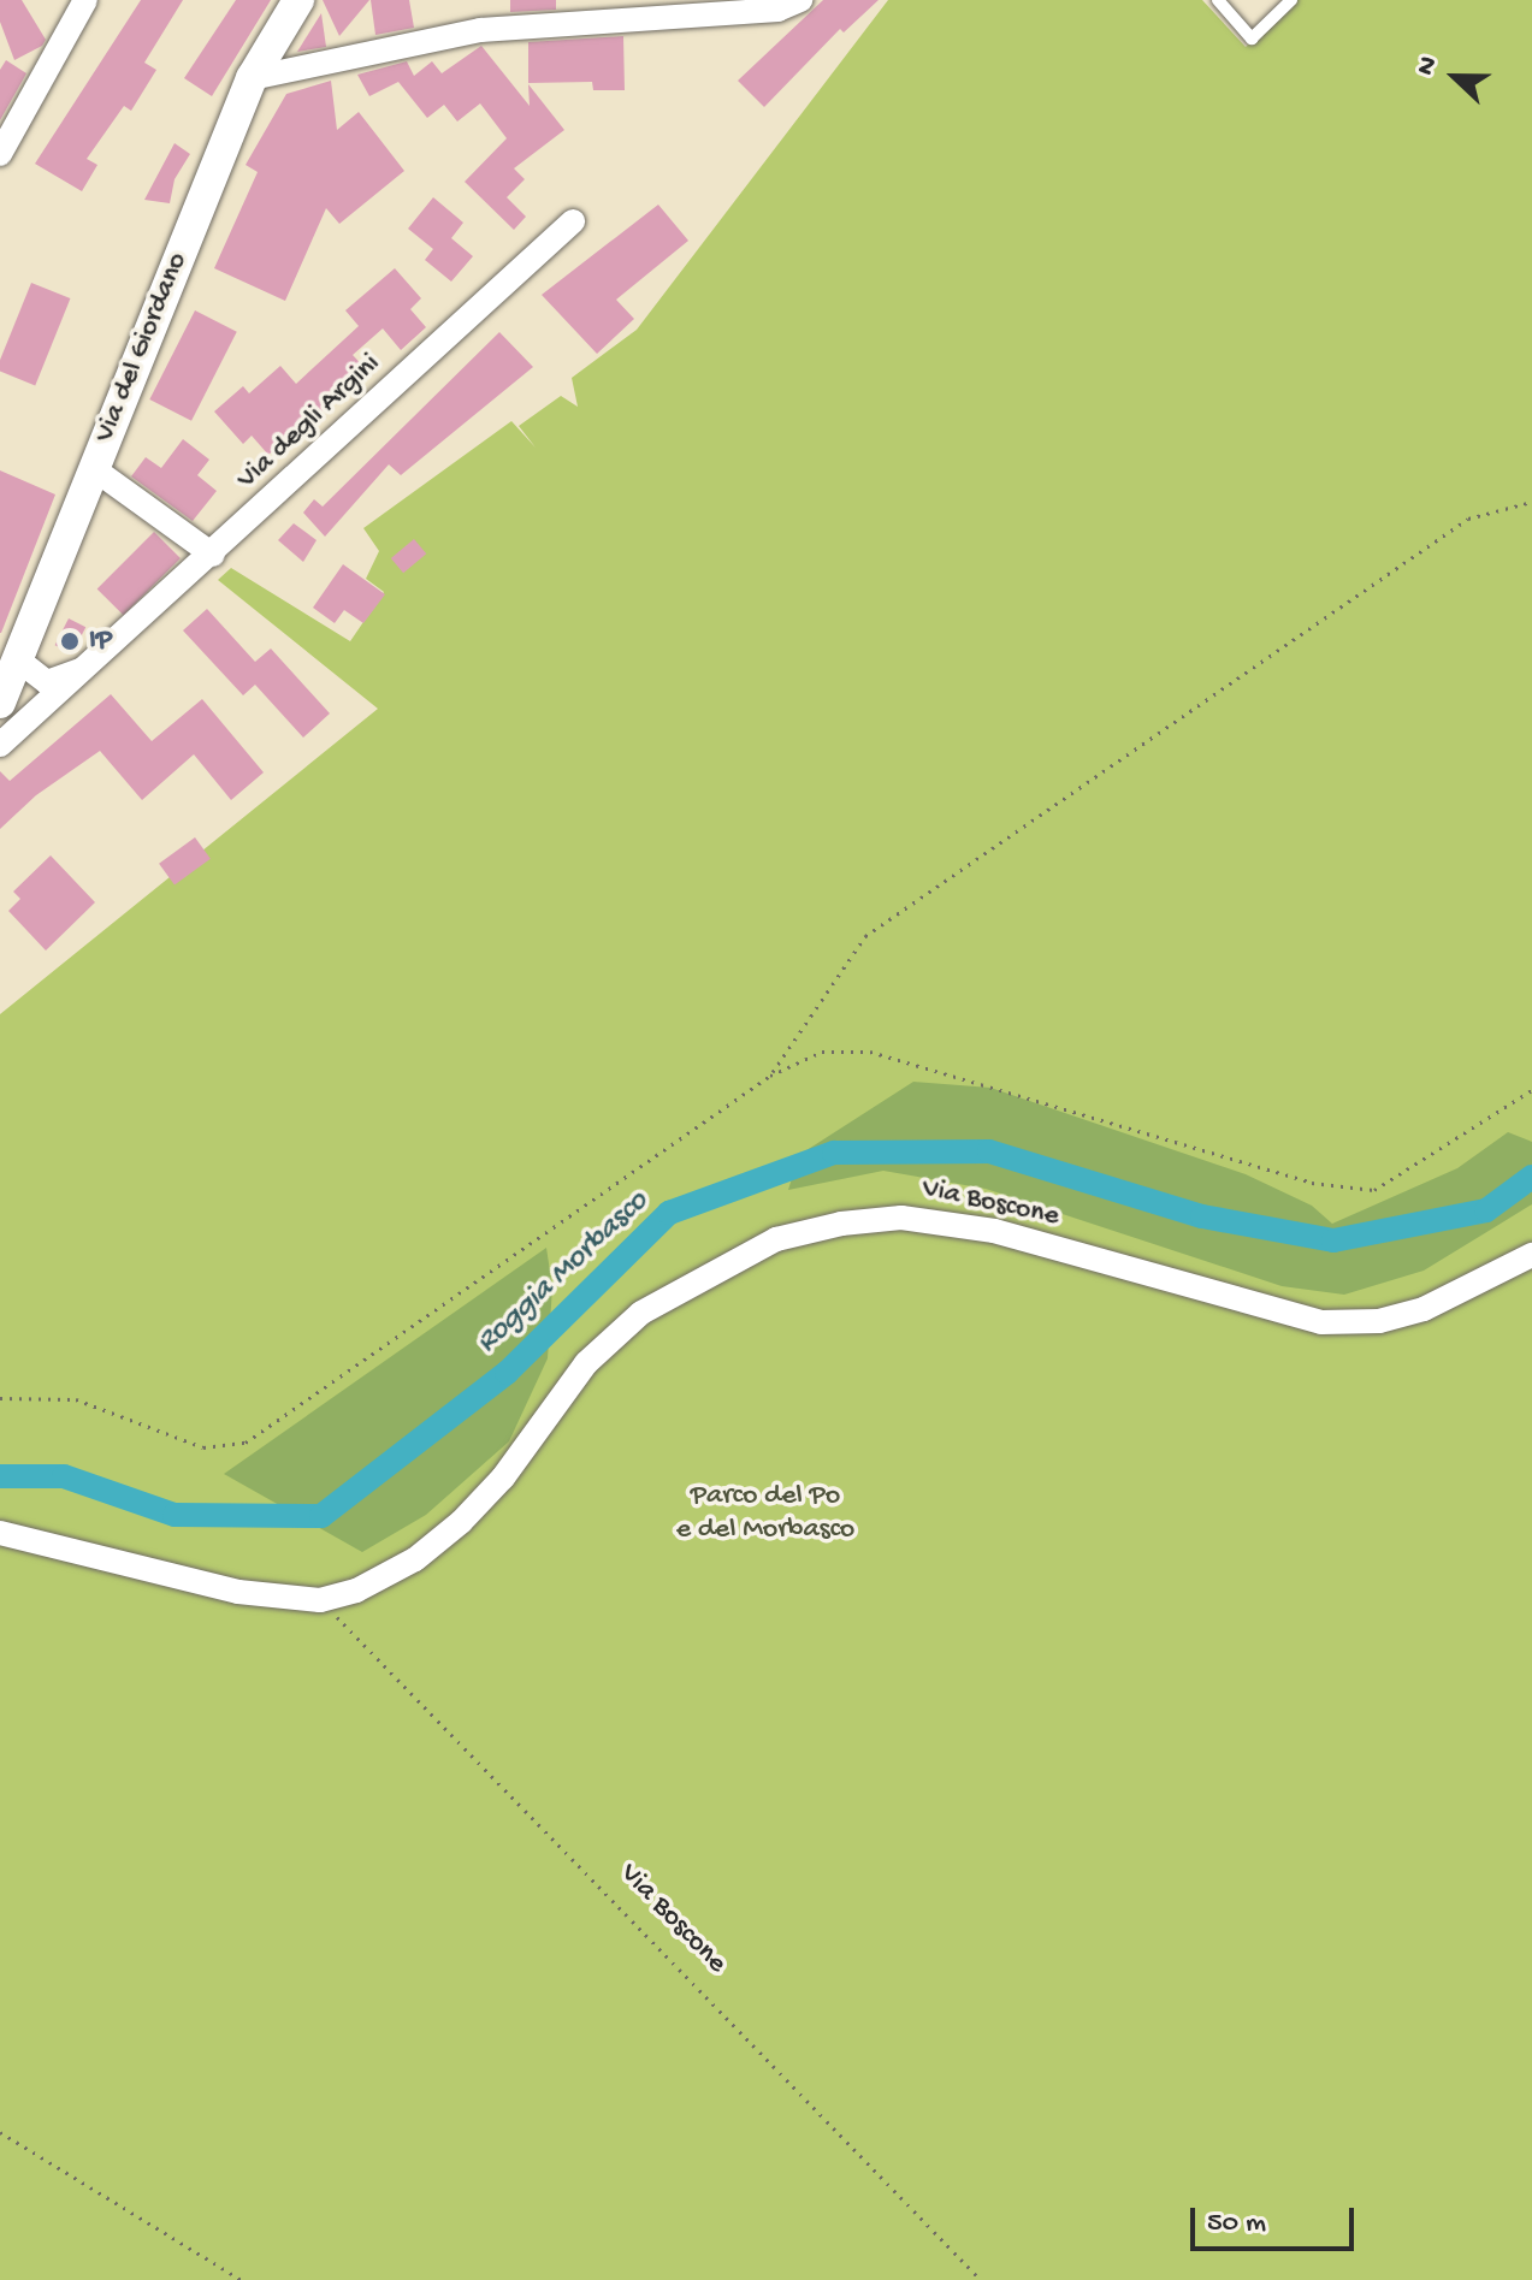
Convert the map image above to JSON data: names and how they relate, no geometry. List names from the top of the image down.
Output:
{
  "streets": {
    "street": ["Via del Giordano", "Via degli Argini", "Via Boscone"]
  },
  "crossings": [
    ["Via del Giordano", "Via degli Argini"]
  ],
  "water": ["Roggia Morbasco"],
  "parks": ["Parco del Po e del Morbasco"],
  "places": ["IP"],
  "scale_bar": "50 m",
  "north": "left"
}
